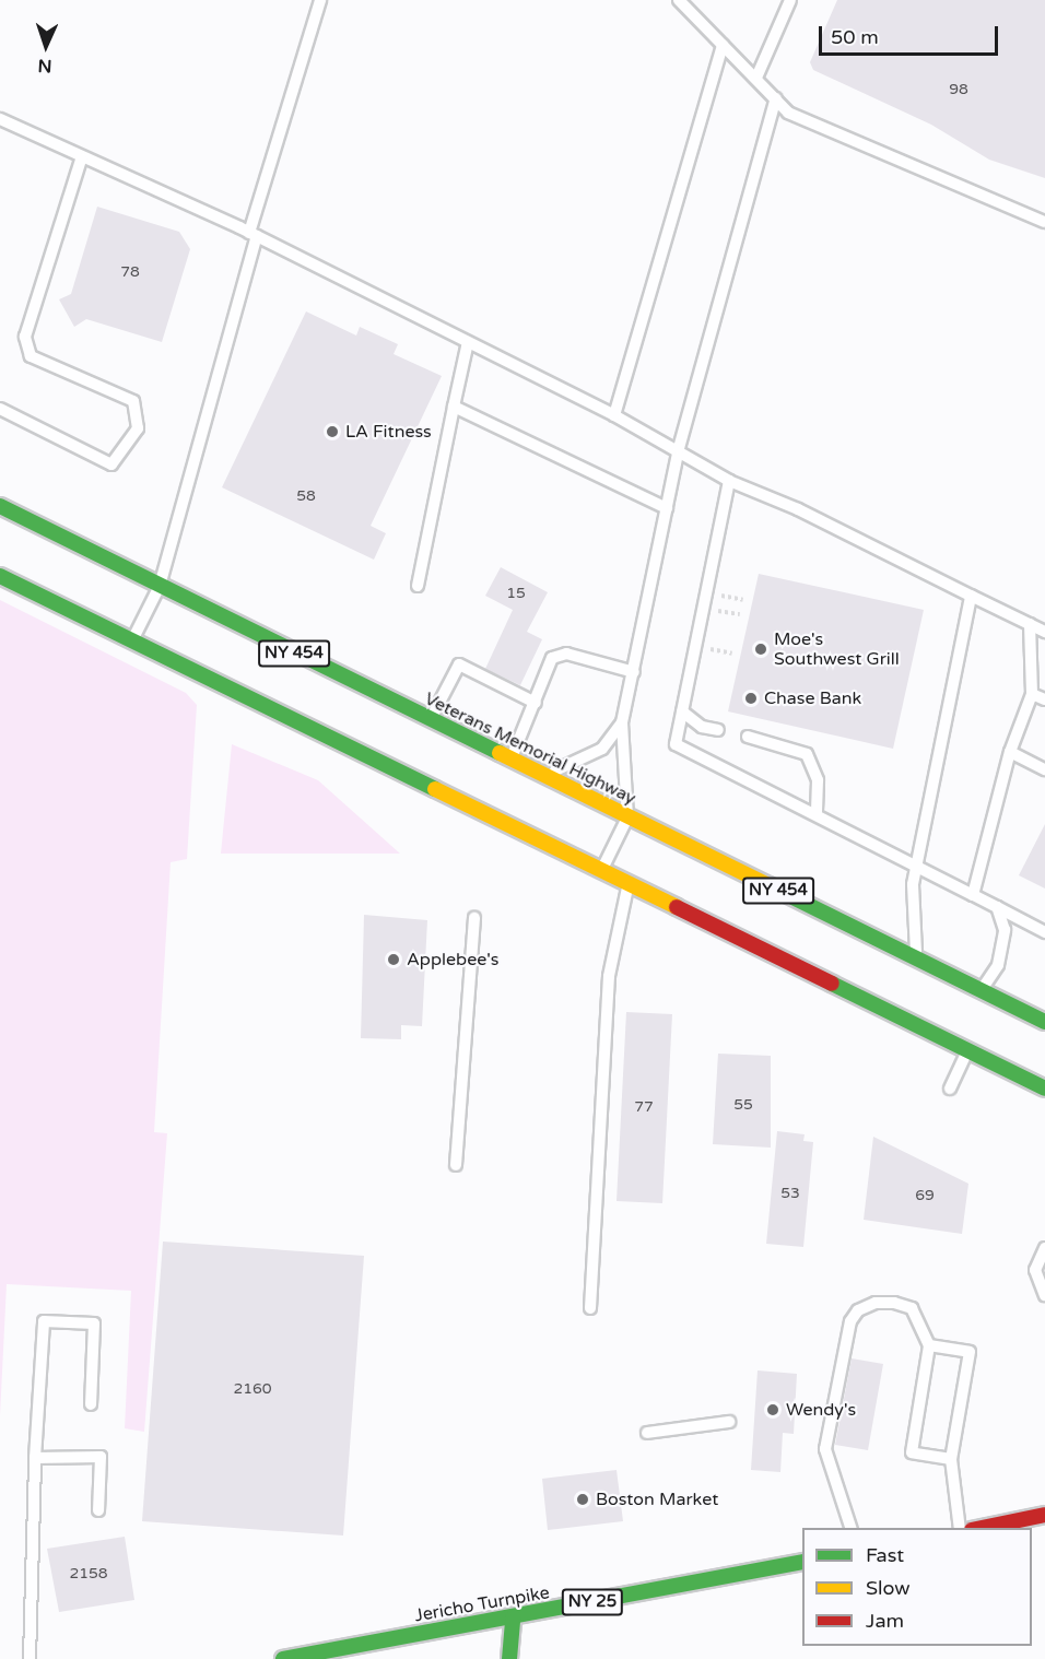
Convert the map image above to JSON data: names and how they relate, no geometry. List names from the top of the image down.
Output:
{
  "streets": {
    "main road": [
      "NY 454",
      "Veterans Memorial Highway",
      "NY 25",
      "Jericho Turnpike"
    ]
  },
  "places": [
    "LA Fitness",
    "Moe's Southwest Grill",
    "Chase Bank",
    "Applebee's",
    "Wendy's",
    "Boston Market"
  ],
  "house_numbers": [
    "98",
    "78",
    "58",
    "15",
    "55",
    "77",
    "53",
    "69",
    "2160",
    "2158"
  ],
  "legend": ["Fast", "Slow", "Jam"],
  "scale_bar": "50 m",
  "north": "bottom"
}
